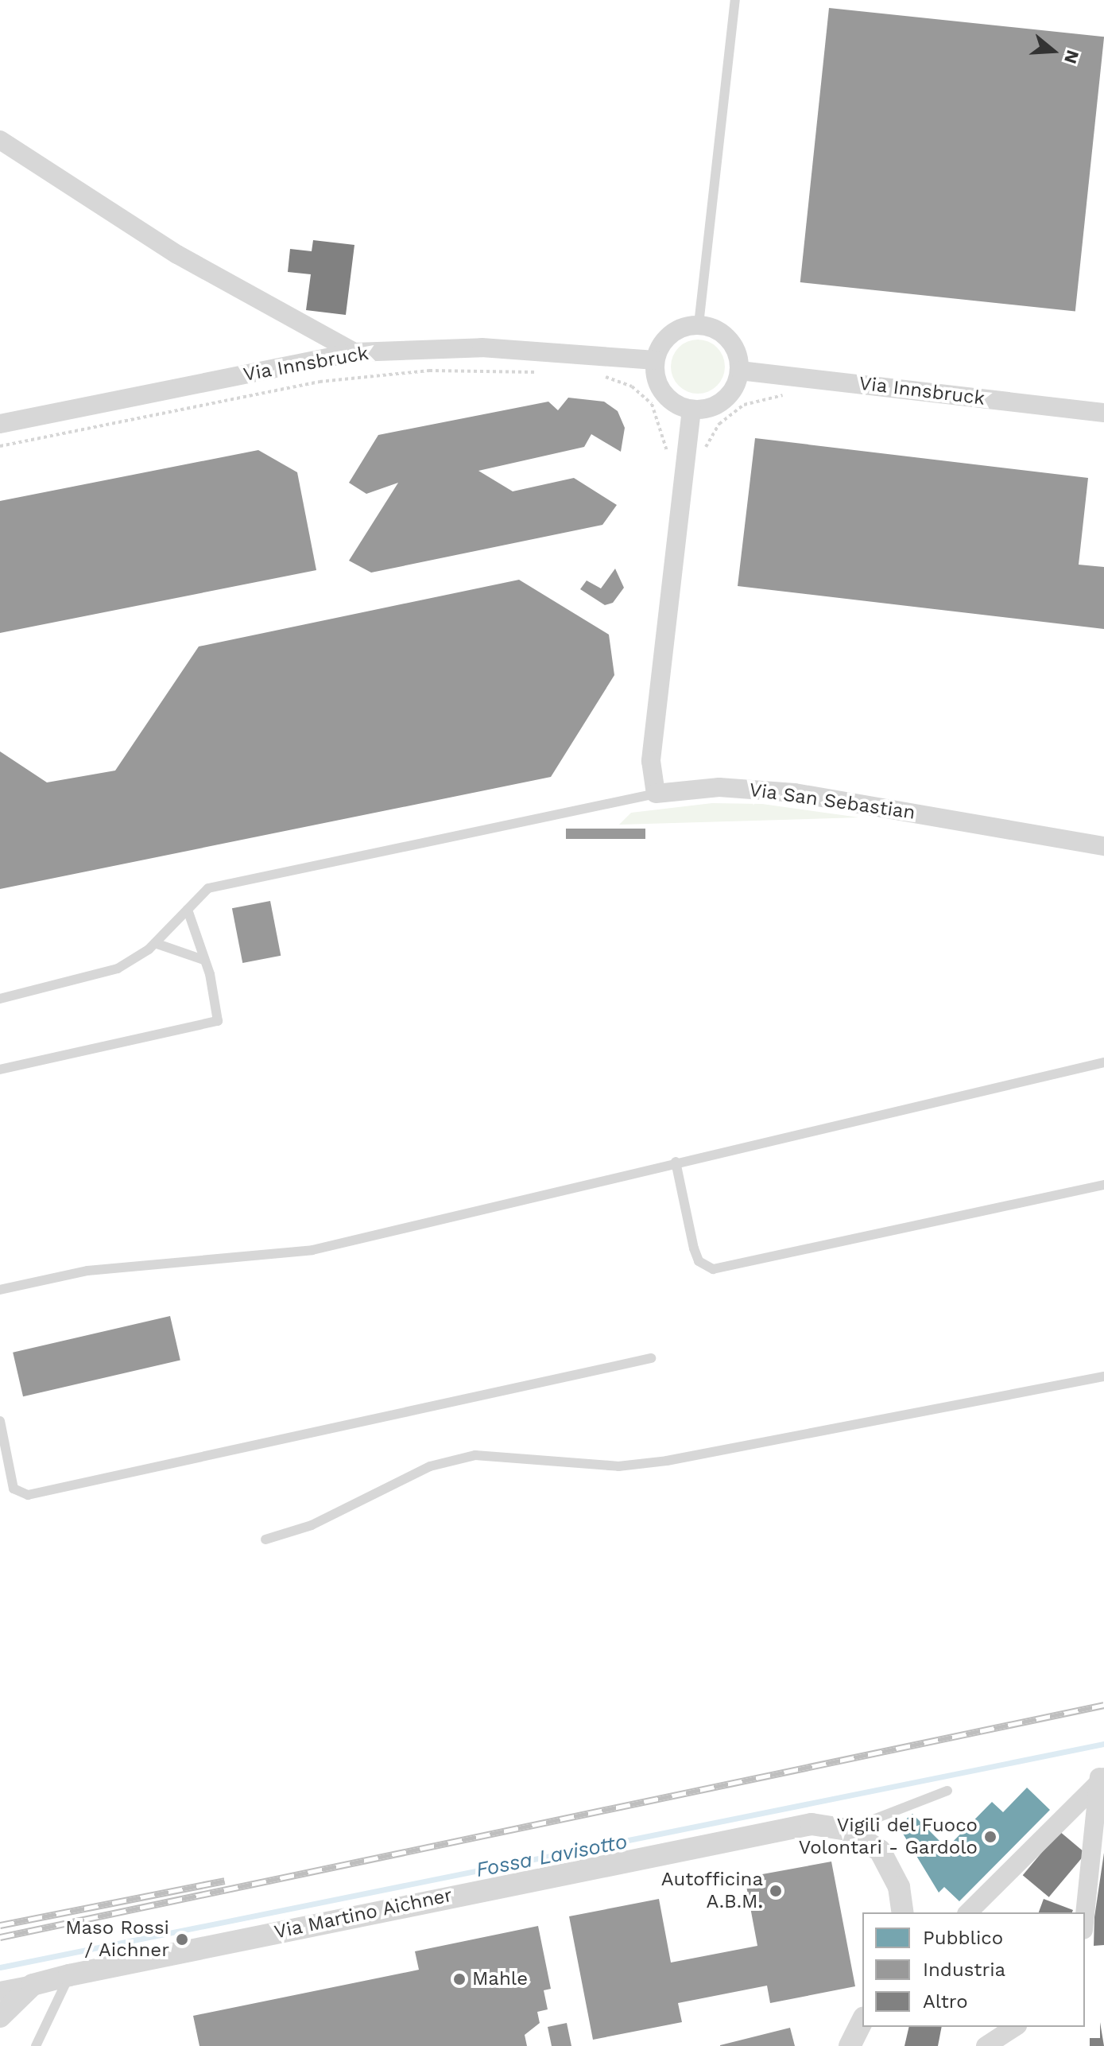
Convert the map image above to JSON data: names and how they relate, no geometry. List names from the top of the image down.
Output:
{
  "streets": {
    "street": ["Via Innsbruck", "Via San Sebastian", "Via Martino Aichner"]
  },
  "water": ["Fossa Lavisotto"],
  "places": [
    "Vigili del Fuoco Volontari - Gardolo",
    "Autofficina A.B.M.",
    "Maso Rossi / Aichner",
    "Mahle"
  ],
  "legend": ["Pubblico", "Industria", "Altro"],
  "north": "right"
}
